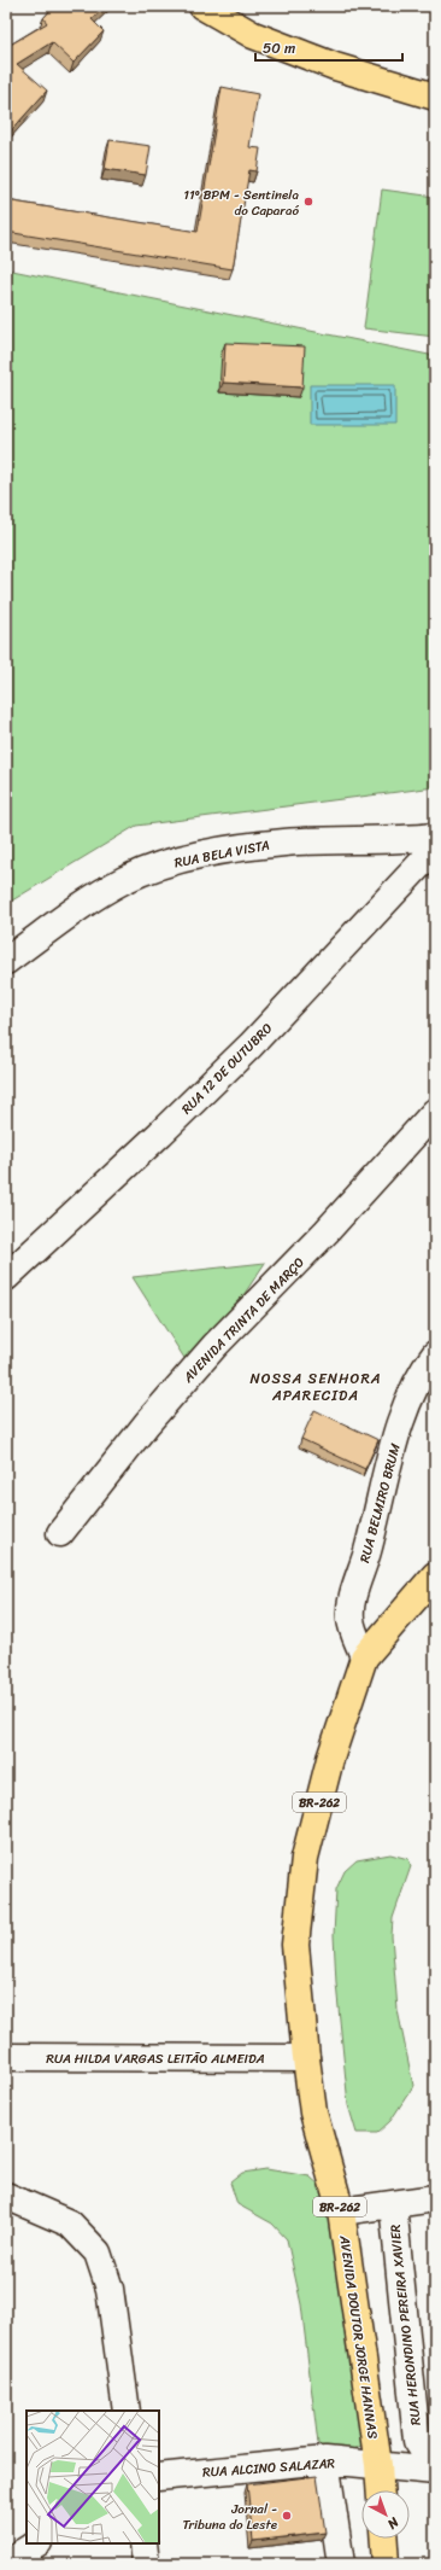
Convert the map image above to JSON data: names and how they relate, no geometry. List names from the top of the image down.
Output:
{
  "streets": {
    "highway": ["BR-262", "AVENIDA DOUTOR JORGE HANNAS"],
    "street": [
      "RUA BELA VISTA",
      "RUA 12 DE OUTUBRO",
      "AVENIDA TRINTA DE MARÇO",
      "RUA BELMIRO BRUM",
      "RUA HILDA VARGAS LEITÃO ALMEIDA",
      "RUA HERONDINO PEREIRA XAVIER",
      "RUA ALCINO SALAZAR"
    ]
  },
  "crossings": [
    ["RUA BELMIRO BRUM", "AVENIDA DOUTOR JORGE HANNAS"],
    ["RUA HILDA VARGAS LEITÃO ALMEIDA", "AVENIDA DOUTOR JORGE HANNAS"],
    ["RUA HERONDINO PEREIRA XAVIER", "RUA ALCINO SALAZAR"],
    ["AVENIDA DOUTOR JORGE HANNAS", "RUA ALCINO SALAZAR"]
  ],
  "districts": ["NOSSA SENHORA APARECIDA"],
  "places": ["11º BPM - Sentinela do Caparaó", "Jornal - Tribuna do Leste"],
  "scale_bar": "50 m",
  "north": "bottom right"
}
